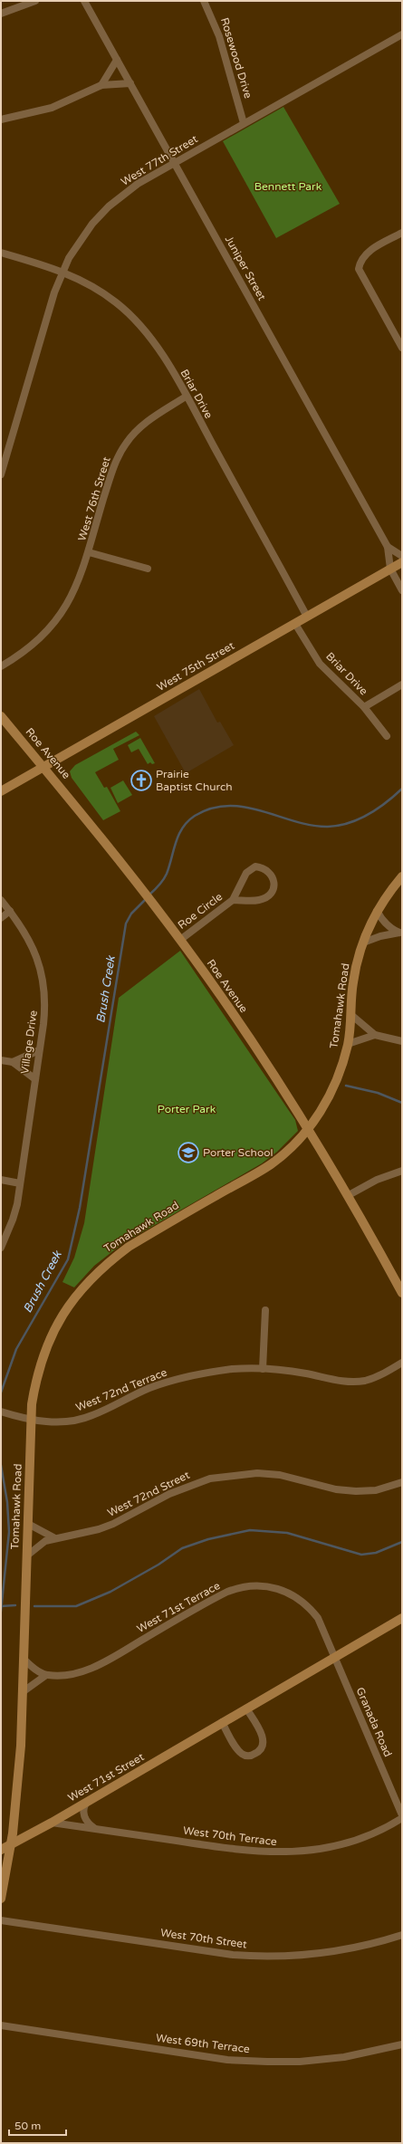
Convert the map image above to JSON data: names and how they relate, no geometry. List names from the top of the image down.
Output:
{
  "streets": {
    "street": [
      "Rosewood Drive",
      "West 77th Street",
      "Juniper Street",
      "Briar Drive",
      "West 76th Street",
      "West 75th Street",
      "Roe Avenue",
      "Roe Circle",
      "Tomahawk Road",
      "Village Drive",
      "West 72nd Terrace",
      "West 72nd Street",
      "West 71st Terrace",
      "Granada Road",
      "West 71st Street",
      "West 70th Terrace",
      "West 70th Street",
      "West 69th Terrace"
    ]
  },
  "crossings": [
    ["Rosewood Drive", "West 77th Street"],
    ["West 77th Street", "Juniper Street"],
    ["West 77th Street", "Briar Drive"],
    ["Juniper Street", "West 75th Street"],
    ["Briar Drive", "West 76th Street"],
    ["Briar Drive", "West 75th Street"],
    ["West 75th Street", "Roe Avenue"],
    ["Roe Avenue", "Roe Circle"],
    ["Roe Avenue", "Tomahawk Road"],
    ["Tomahawk Road", "West 72nd Terrace"],
    ["Tomahawk Road", "West 72nd Street"],
    ["Tomahawk Road", "West 71st Terrace"],
    ["Tomahawk Road", "West 71st Street"],
    ["West 71st Terrace", "Granada Road"],
    ["West 71st Terrace", "West 71st Street"],
    ["Granada Road", "West 71st Street"],
    ["West 71st Street", "West 70th Terrace"]
  ],
  "water": ["Brush Creek"],
  "parks": ["Bennett Park", "Porter Park"],
  "places": {
    "church": ["Prairie Baptist Church"],
    "school or university": ["Porter School"]
  },
  "scale_bar": "50 m"
}
